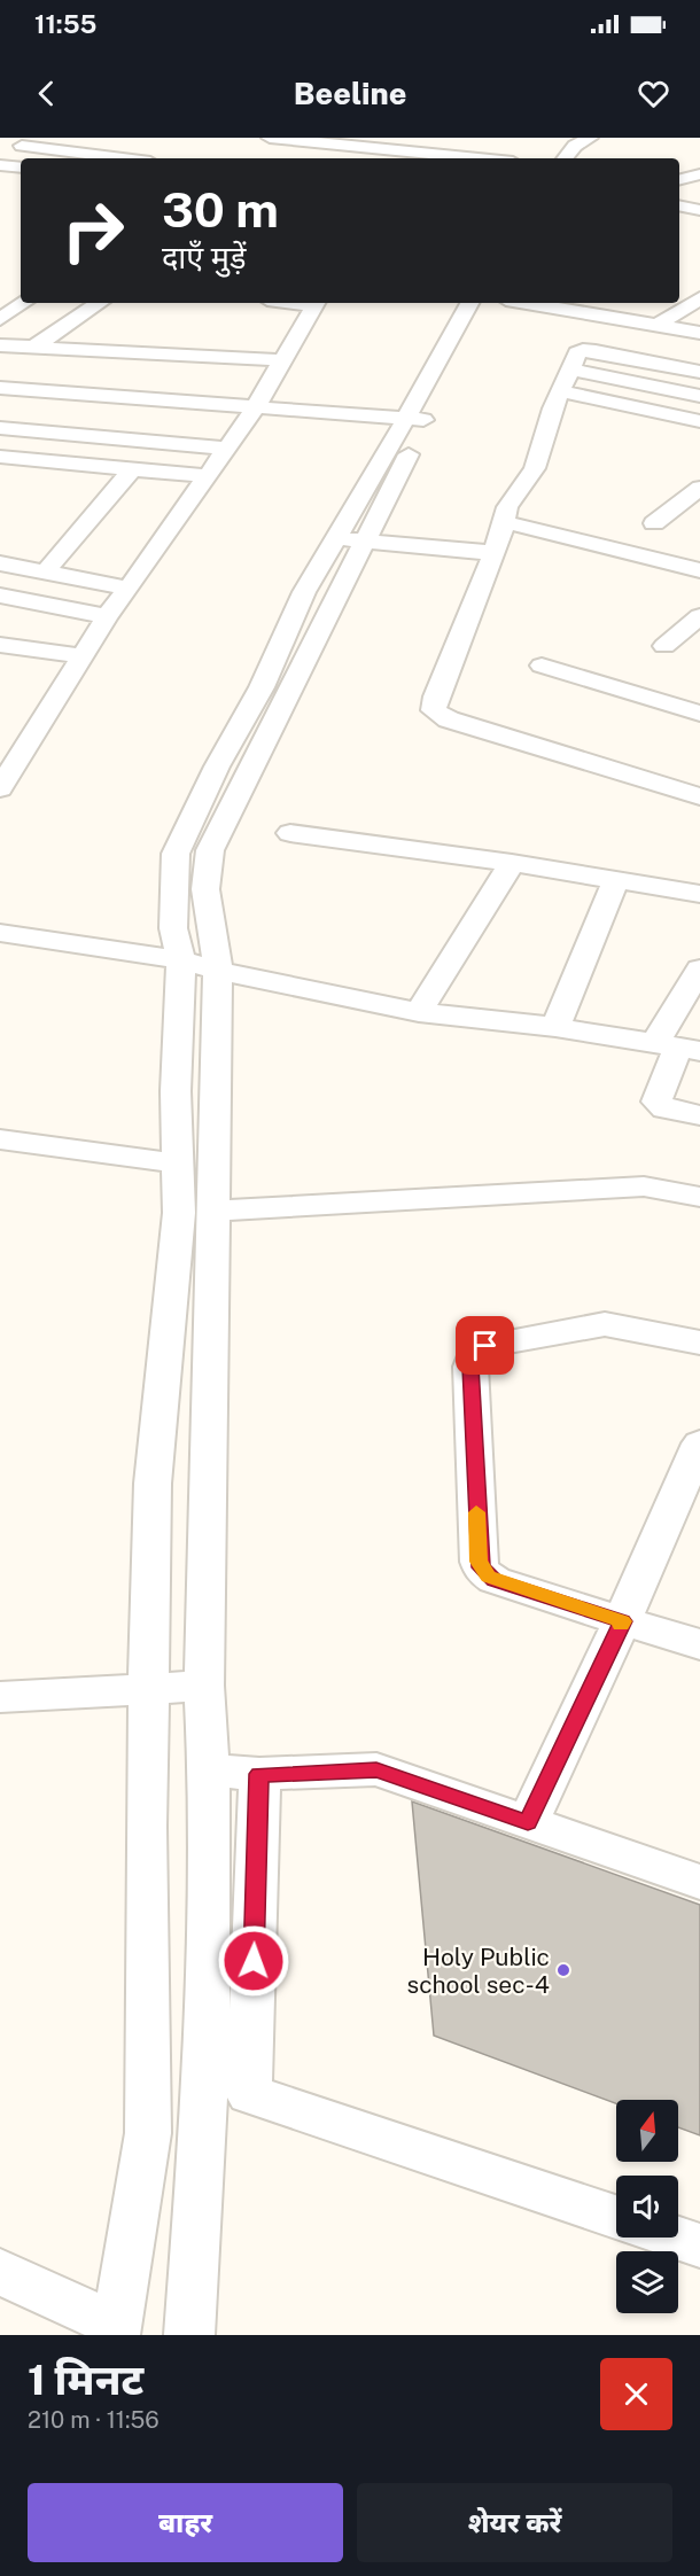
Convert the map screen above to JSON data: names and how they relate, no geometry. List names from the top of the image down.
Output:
{
  "places": ["Holy Public school sec-4"],
  "north": "top",
  "page": {
    "status": "11:55",
    "header": "Beeline",
    "turn": ["30 m", "दाएँ मुड़ें"],
    "heading": ["1 मिनट", "210 m · 11:56"],
    "buttons": ["बाहर", "शेयर करें"]
  }
}
